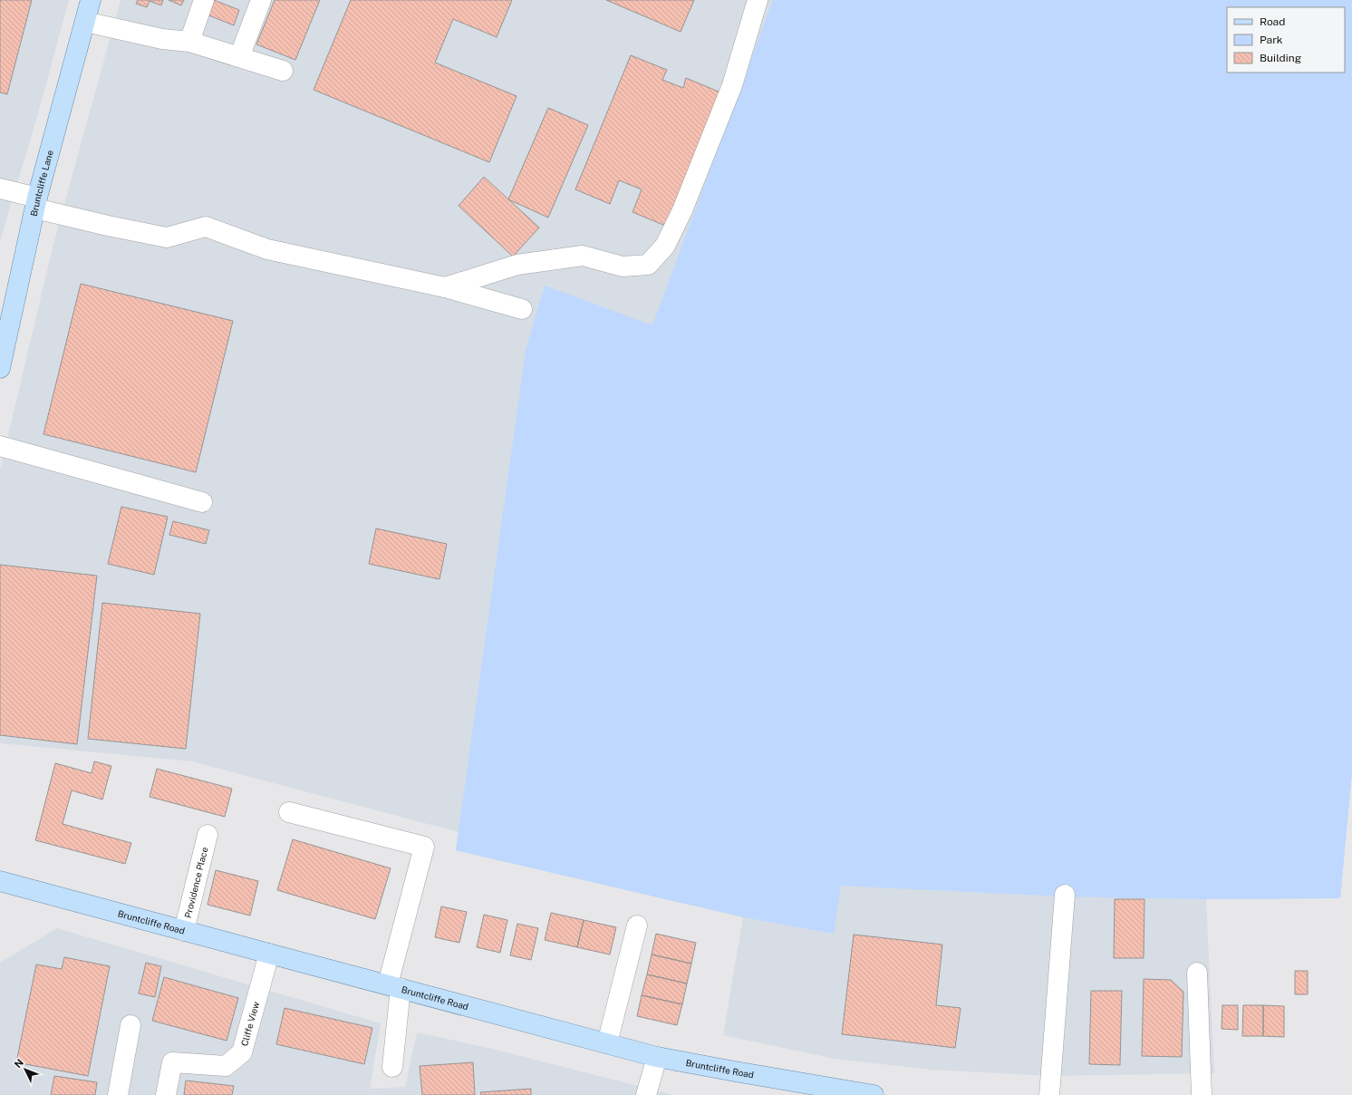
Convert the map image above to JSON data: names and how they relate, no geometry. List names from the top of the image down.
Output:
{
  "streets": {
    "main road": ["Bruntcliffe Lane", "Bruntcliffe Road"],
    "street": ["Providence Place", "Cliffe View"]
  },
  "crossings": [
    ["Providence Place", "Bruntcliffe Road"],
    ["Bruntcliffe Road", "Cliffe View"]
  ],
  "legend": ["Road", "Park", "Building"],
  "north": "top left"
}
